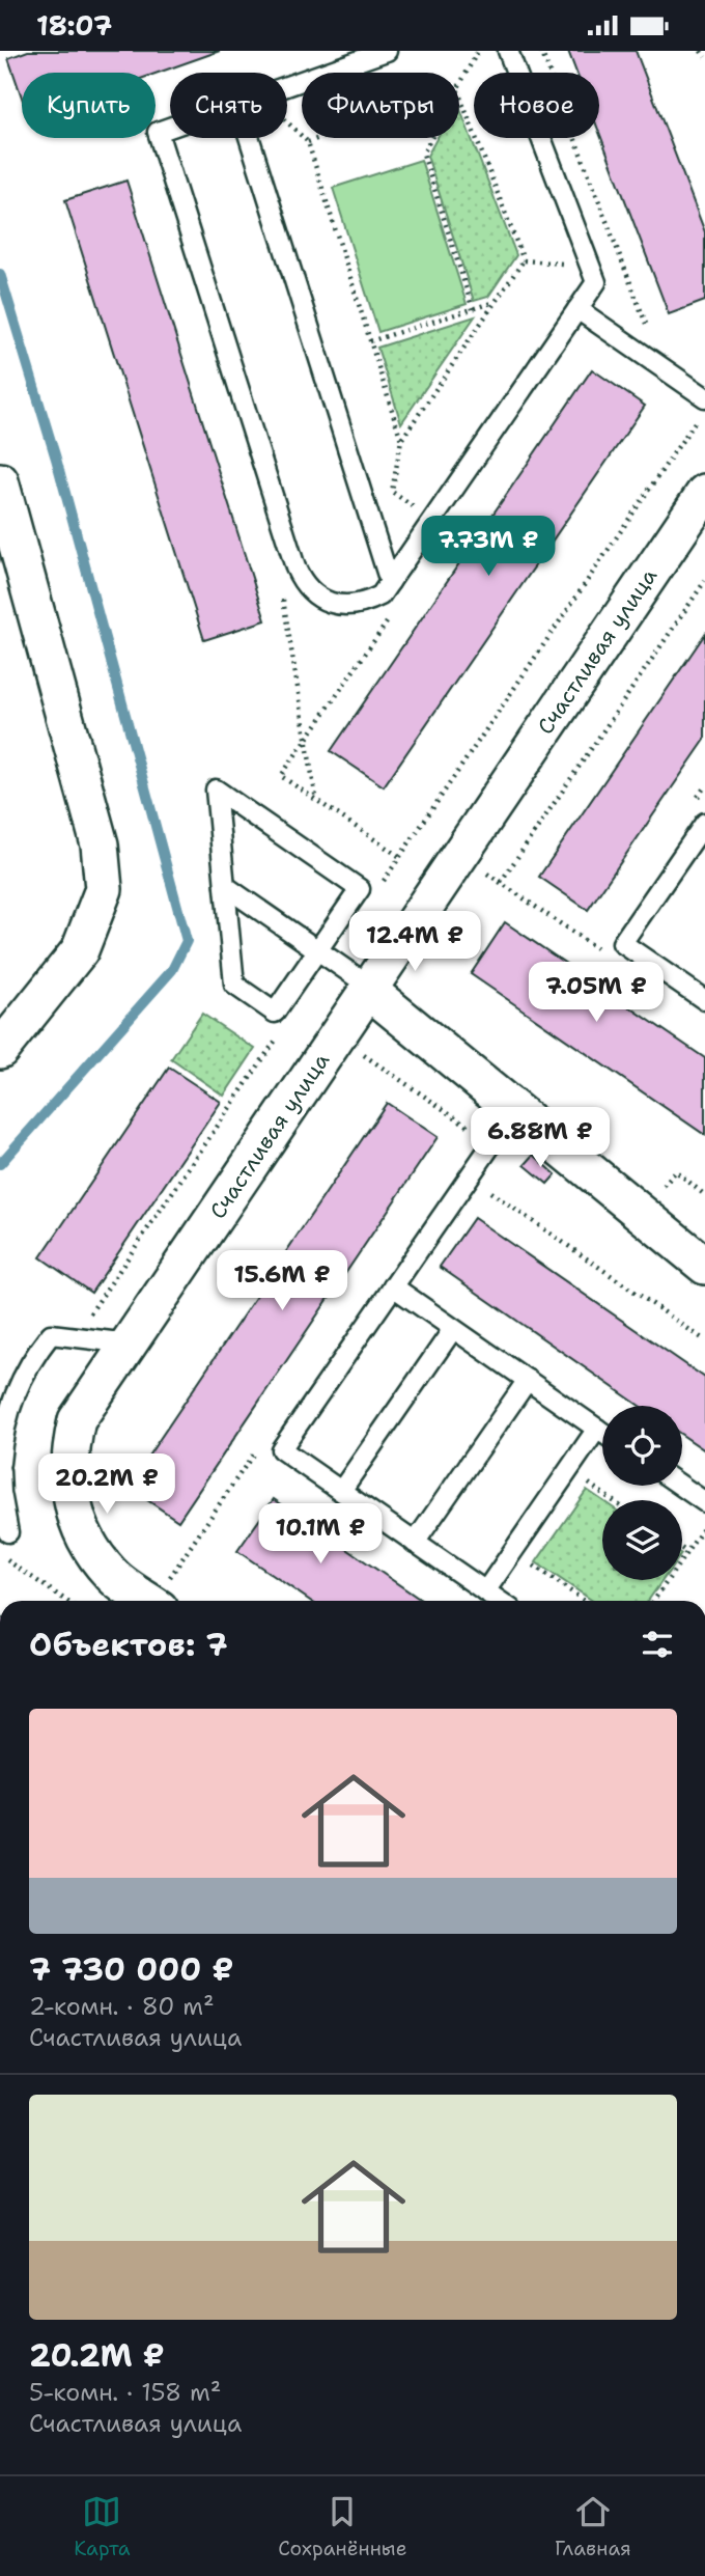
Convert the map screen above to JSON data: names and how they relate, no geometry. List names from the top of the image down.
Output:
{
  "streets": {
    "street": ["Счастливая улица"]
  },
  "page": {
    "status": "18:07",
    "chip": [
      "Купить",
      "Снять",
      "Фильтры",
      "Новое"
    ],
    "price": [
      "7.73M ₽",
      "12.4M ₽",
      "7.05M ₽",
      "6.88M ₽",
      "15.6M ₽",
      "20.2M ₽",
      "10.1M ₽"
    ],
    "heading": "Объектов: 7",
    "list": [
      {
        "name": "7 730 000 ₽",
        "note": "2-комн. · 80 m² · Счастливая улица"
      },
      {
        "name": "20.2M ₽",
        "note": "5-комн. · 158 m² · Счастливая улица"
      }
    ],
    "tabs": ["Карта", "Сохранённые", "Главная"]
  }
}
